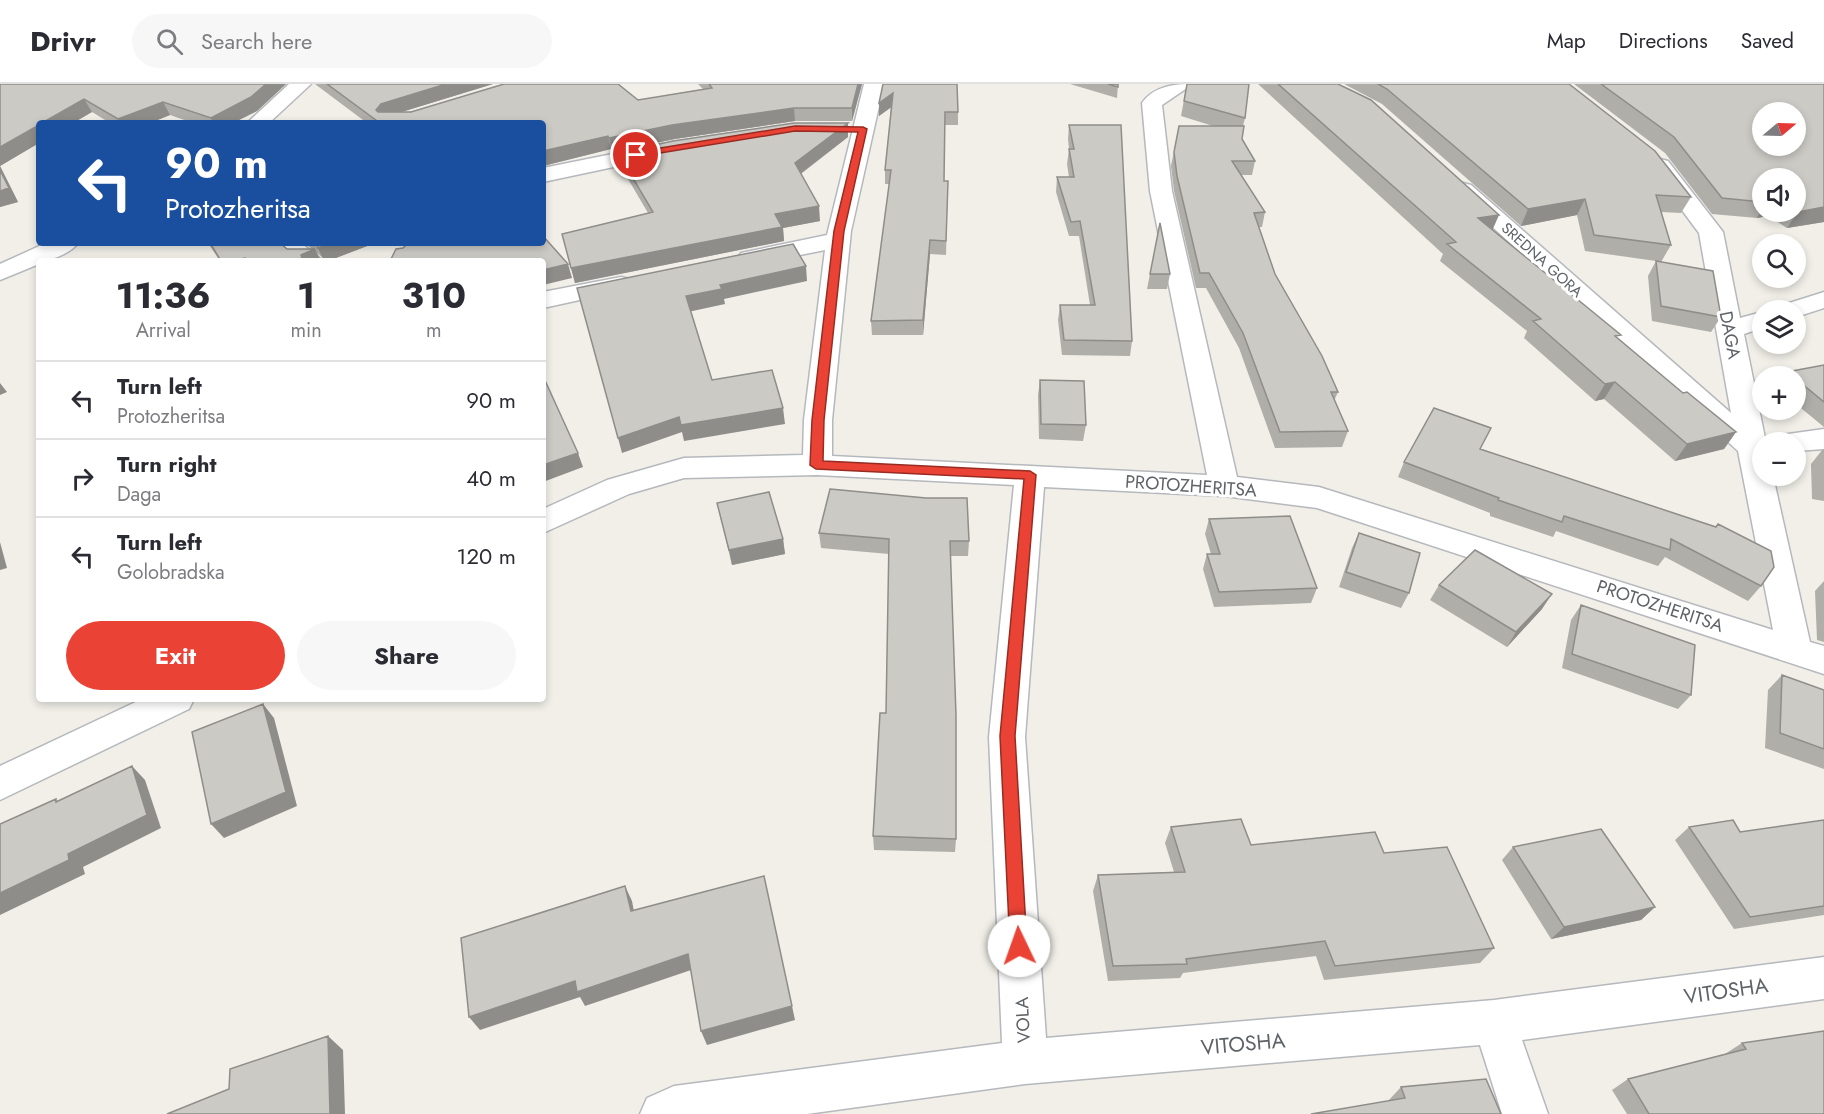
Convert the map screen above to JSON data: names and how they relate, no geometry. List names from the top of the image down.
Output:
{
  "streets": {
    "street": [
      "SREDNA GORA",
      "DAGA",
      "PROTOZHERITSA",
      "VITOSHA",
      "VOLA"
    ]
  },
  "crossings": [
    ["DAGA", "PROTOZHERITSA"],
    ["PROTOZHERITSA", "VOLA"],
    ["VITOSHA", "VOLA"]
  ],
  "north": "right",
  "page": {
    "header": "Drivr",
    "search": "Search here",
    "nav": ["Map", "Directions", "Saved"],
    "map_buttons": ["+", "−"],
    "turn": ["90 m", "Protozheritsa"],
    "eta": [
      "11:36",
      "Arrival",
      "1",
      "min",
      "310",
      "m"
    ],
    "list": [
      {
        "name": "Turn left",
        "note": "Protozheritsa",
        "value": "90 m"
      },
      {
        "name": "Turn right",
        "note": "Daga",
        "value": "40 m"
      },
      {
        "name": "Turn left",
        "note": "Golobradska",
        "value": "120 m"
      }
    ],
    "buttons": ["Exit", "Share"]
  }
}
